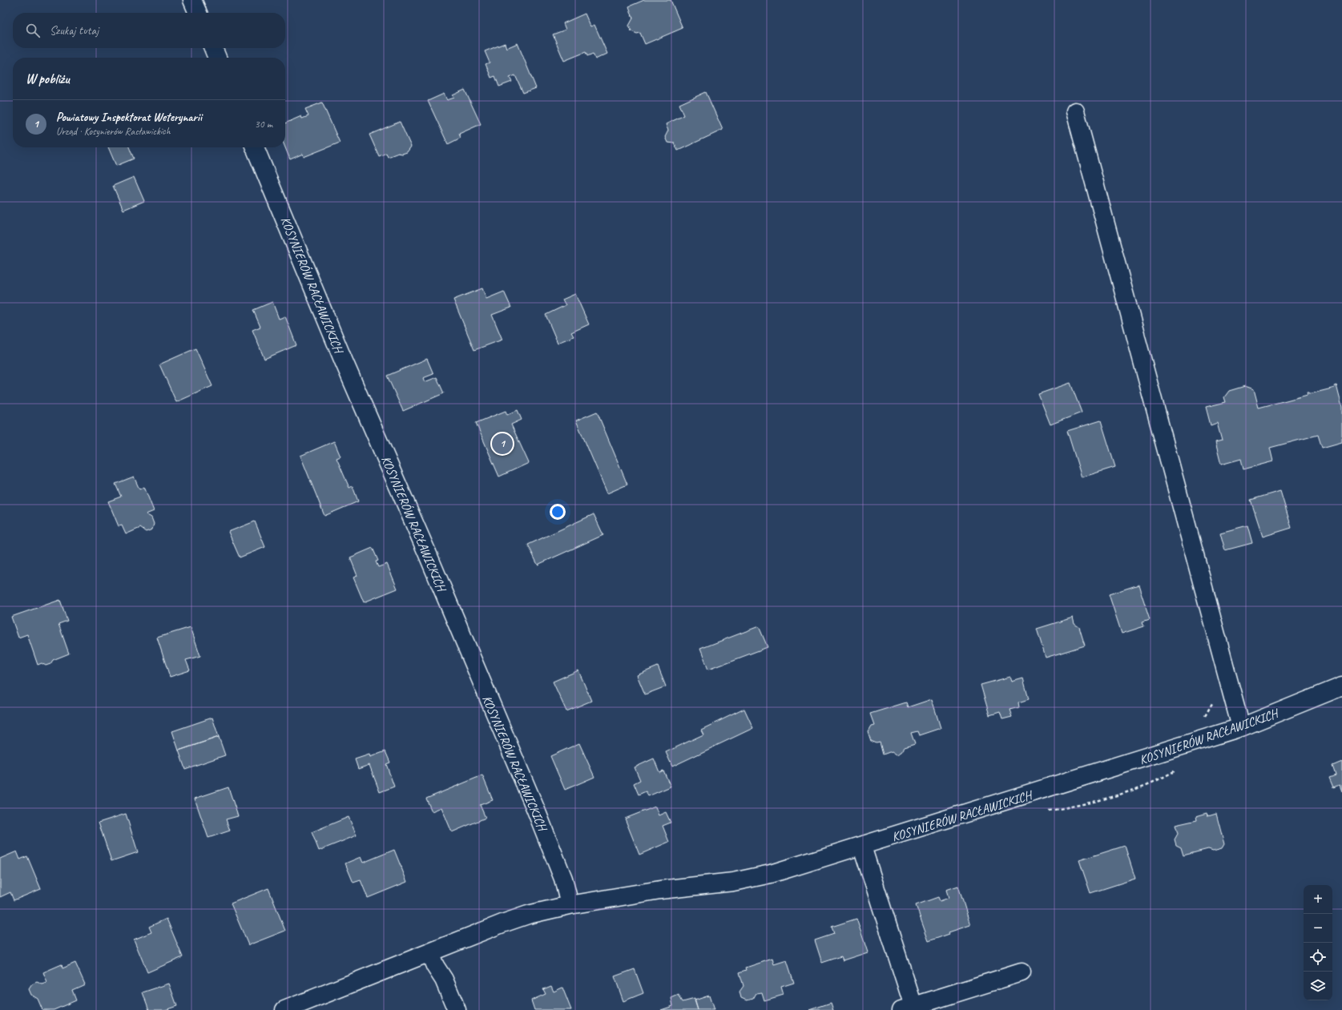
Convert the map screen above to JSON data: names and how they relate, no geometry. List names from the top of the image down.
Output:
{
  "streets": {
    "street": ["KOSYNIERÓW RACŁAWICKICH"]
  },
  "page": {
    "search": "Szukaj tutaj",
    "heading": "W pobliżu",
    "list": [
      {
        "mark": "1",
        "name": "Powiatowy Inspektorat Weterynarii",
        "note": "Urząd · Kosynierów Racławickich",
        "value": "30 m"
      }
    ],
    "pins": "1",
    "map_buttons": ["+", "−"]
  }
}
